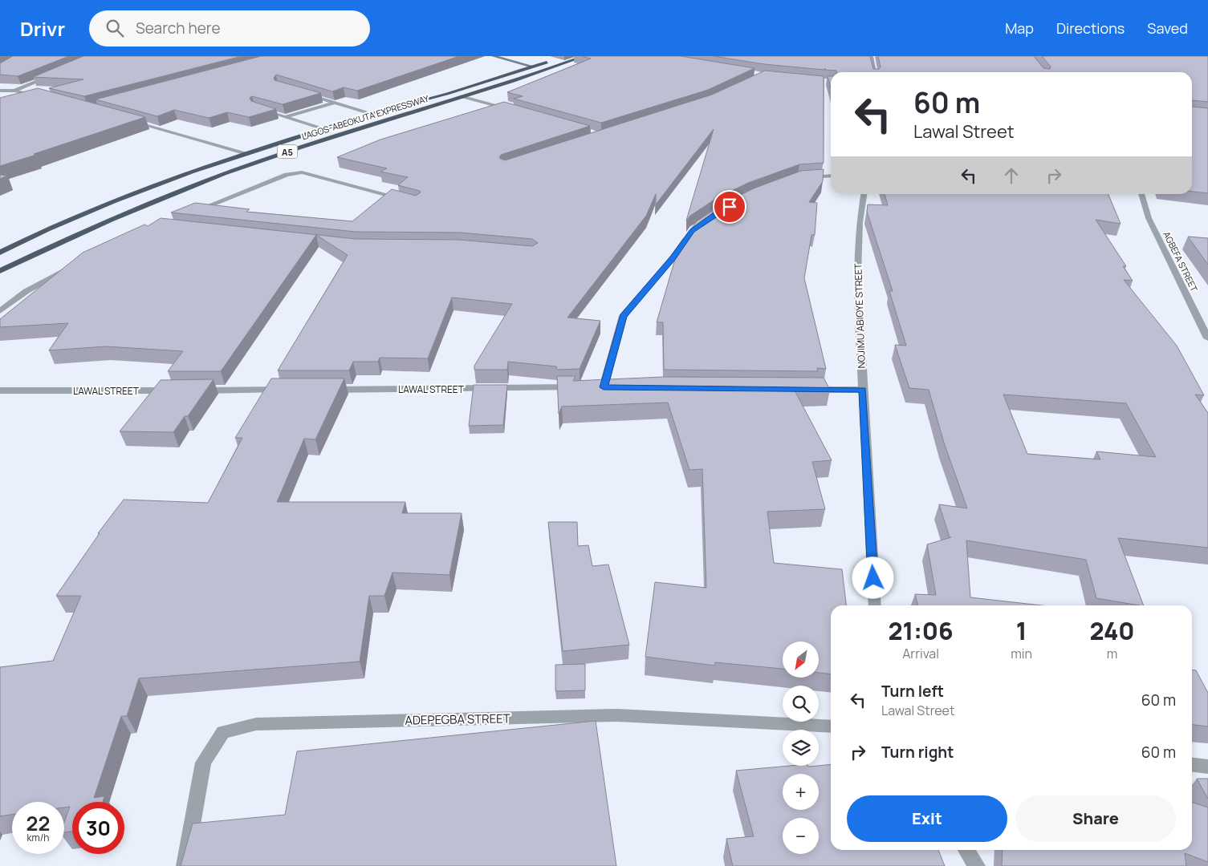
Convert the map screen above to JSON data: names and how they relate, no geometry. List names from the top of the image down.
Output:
{
  "streets": {
    "highway": ["LAGOS-ABEOKUTA EXPRESSWAY", "A5"],
    "street": [
      "AGBEFA STREET",
      "NOJIMU ABIOYE STREET",
      "LAWAL STREET",
      "ADEPEGBA STREET"
    ]
  },
  "north": "bottom left",
  "page": {
    "header": "Drivr",
    "search": "Search here",
    "nav": ["Map", "Directions", "Saved"],
    "turn": ["60 m", "Lawal Street"],
    "eta": [
      "21:06",
      "Arrival",
      "1",
      "min",
      "240",
      "m"
    ],
    "map_buttons": ["+", "−"],
    "list": [
      {
        "name": "Turn left",
        "note": "Lawal Street",
        "value": "60 m"
      },
      {
        "name": "Turn right",
        "value": "60 m"
      }
    ],
    "buttons": ["Exit", "Share"],
    "speed": "22 km/h",
    "limit": "30"
  }
}
